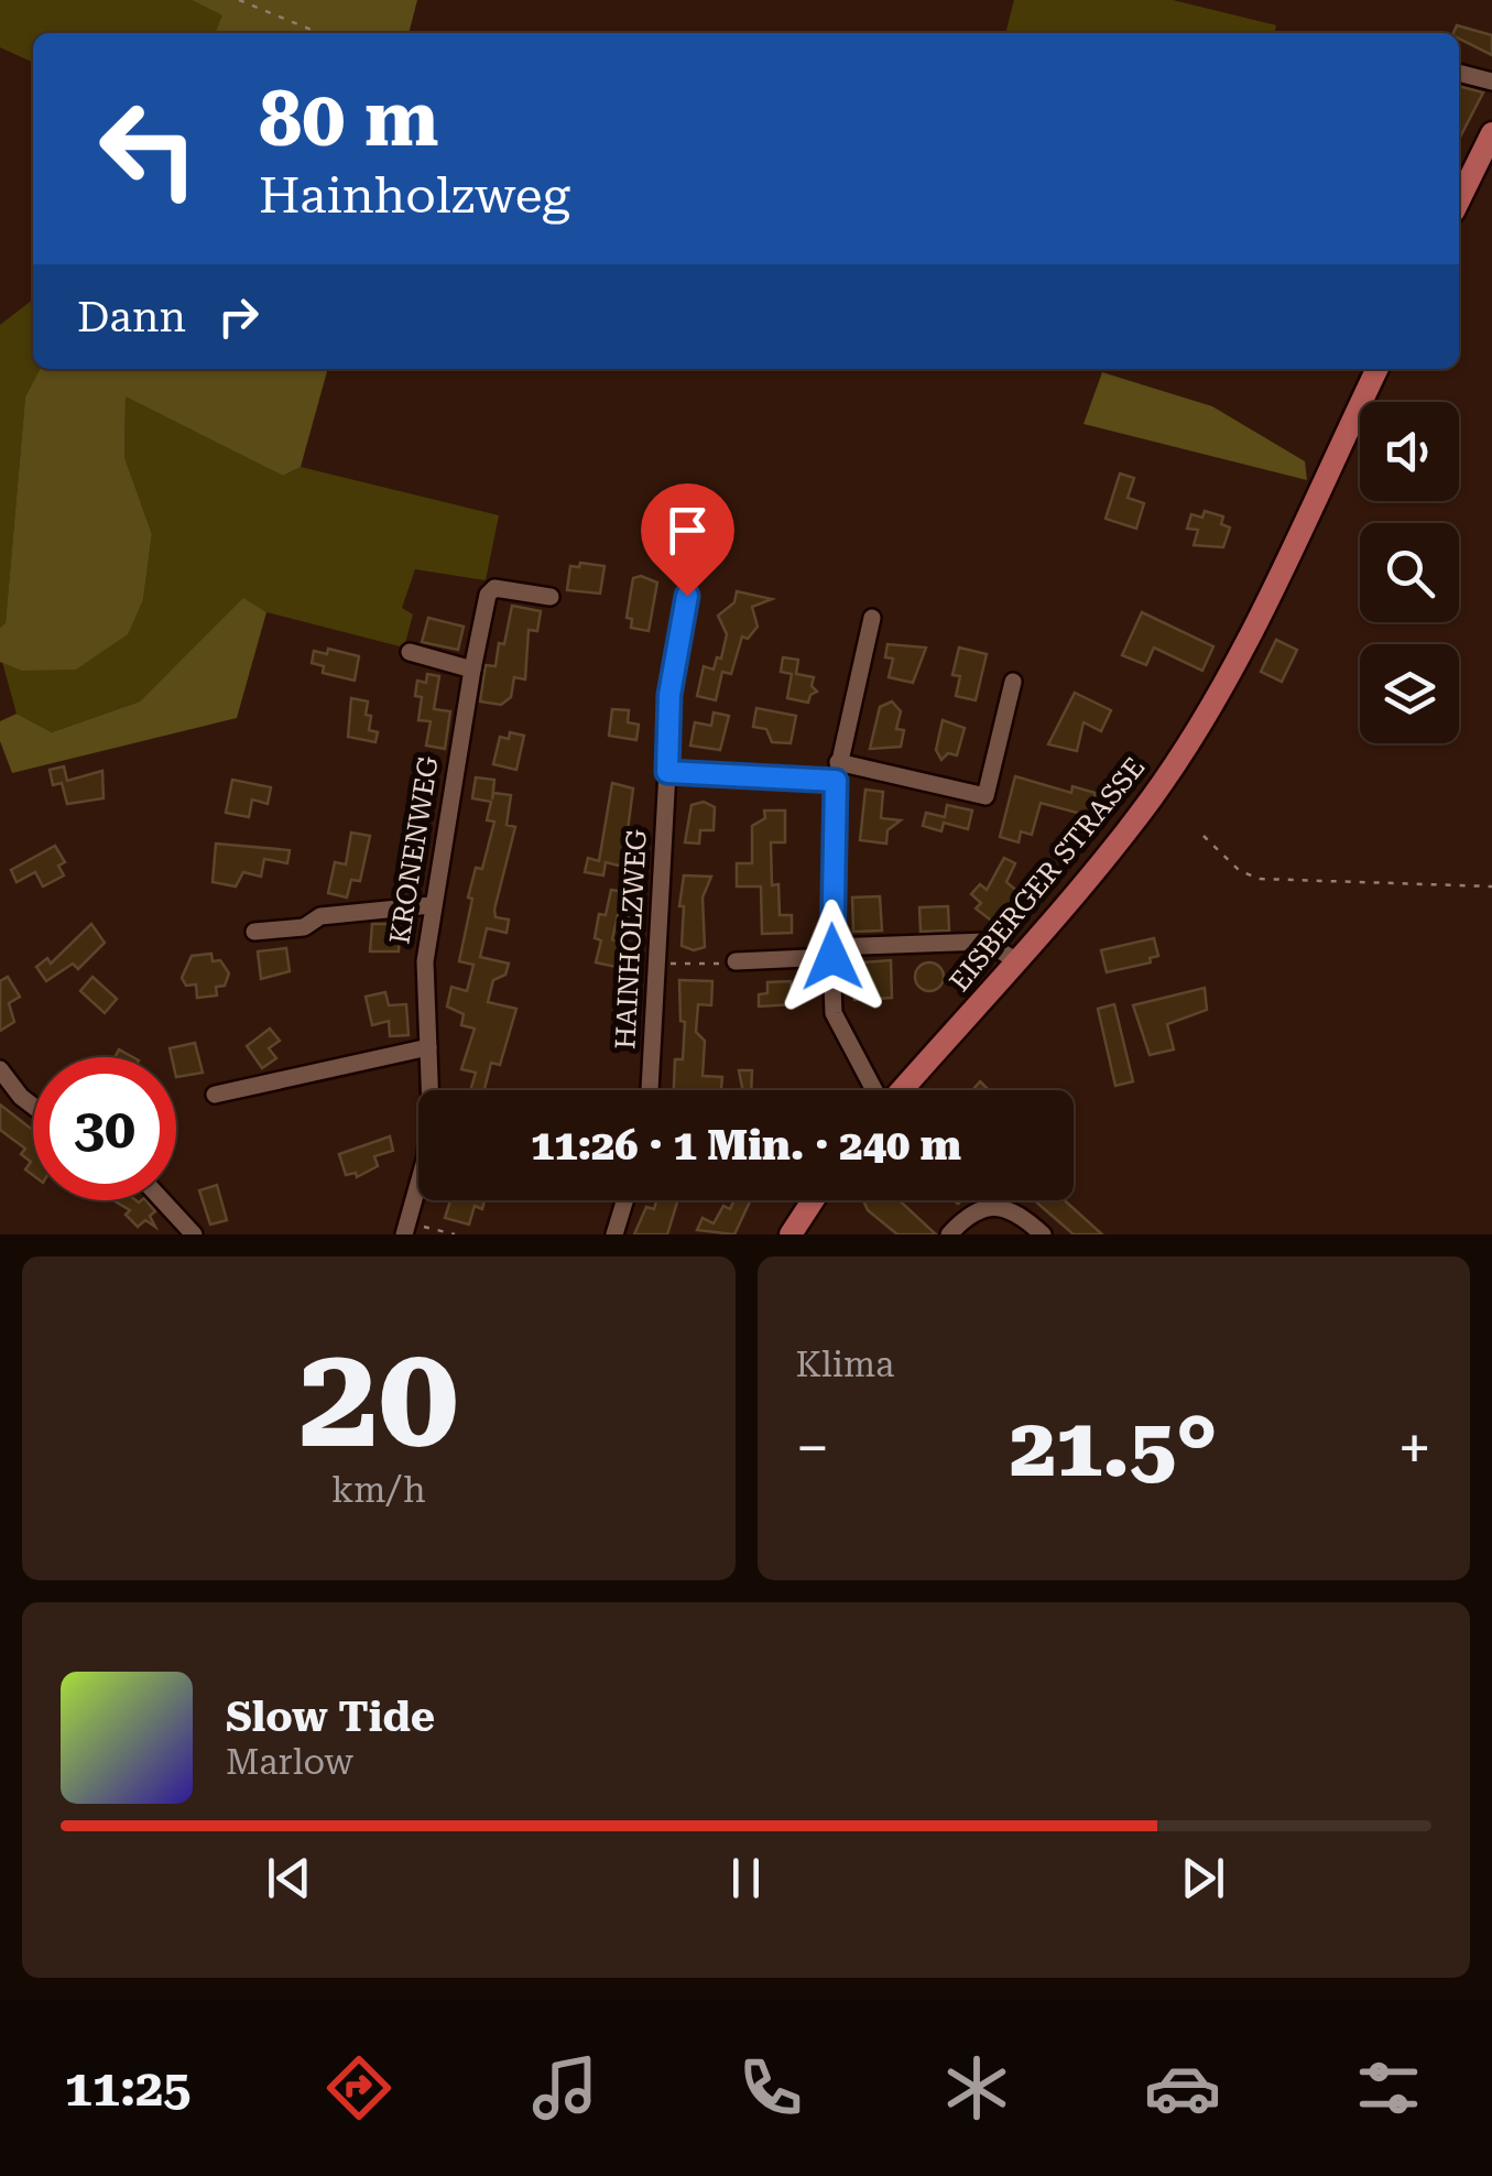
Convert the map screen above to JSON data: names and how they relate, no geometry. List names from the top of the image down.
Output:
{
  "streets": {
    "main road": ["EISBERGER STRASSE"],
    "street": ["KRONENWEG", "HAINHOLZWEG"]
  },
  "page": {
    "turn": ["80 m", "Hainholzweg"],
    "then": "Dann",
    "limit": "30",
    "trip": "11:26 · 1 Min. · 240 m",
    "tile": [
      ["20", "km/h"],
      "Klima"
    ],
    "heat": ["−", "21.5°", "+"],
    "song": ["Slow Tide", "Marlow"],
    "tabs": "11:25"
  }
}
